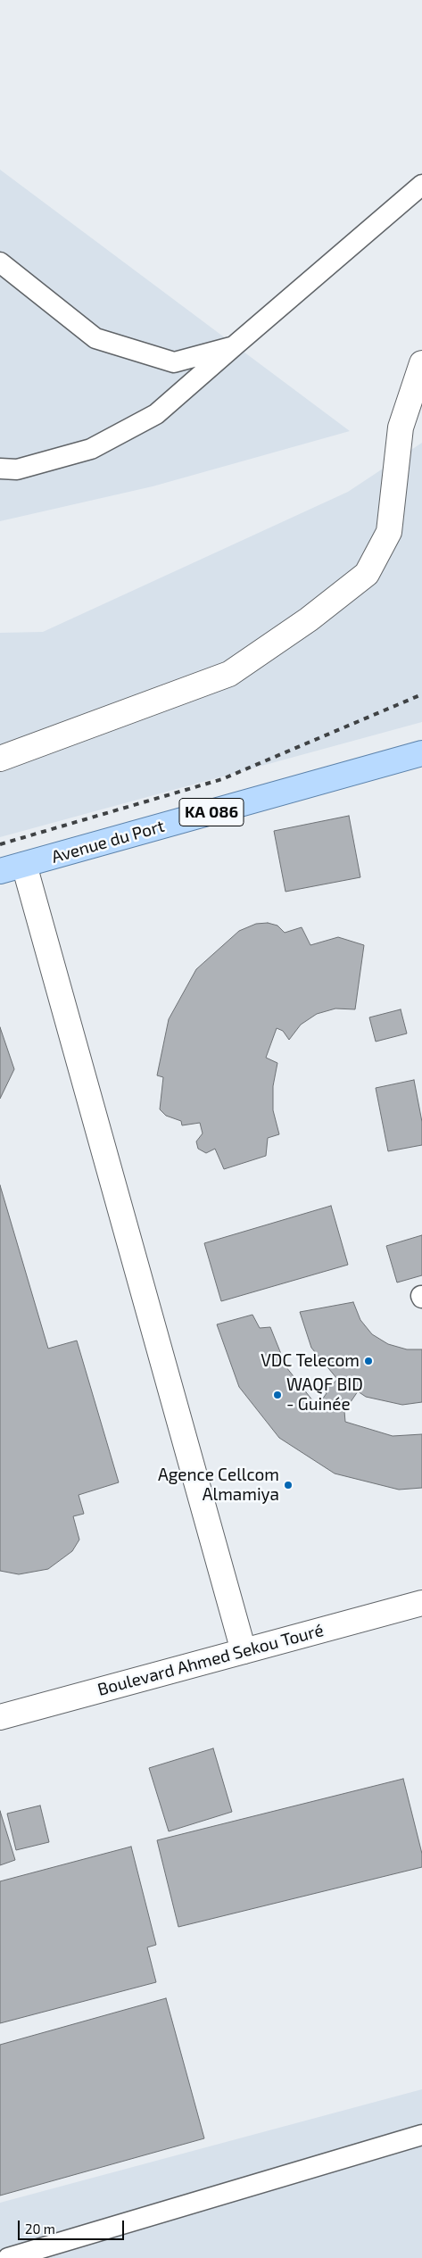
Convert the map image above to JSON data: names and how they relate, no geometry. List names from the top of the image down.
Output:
{
  "streets": {
    "main road": ["KA 086", "Avenue du Port"],
    "street": ["Boulevard Ahmed Sekou Touré"]
  },
  "places": ["VDC Telecom", "WAQF BID - Guinée", "Agence Cellcom Almamiya"],
  "scale_bar": "20 m"
}
